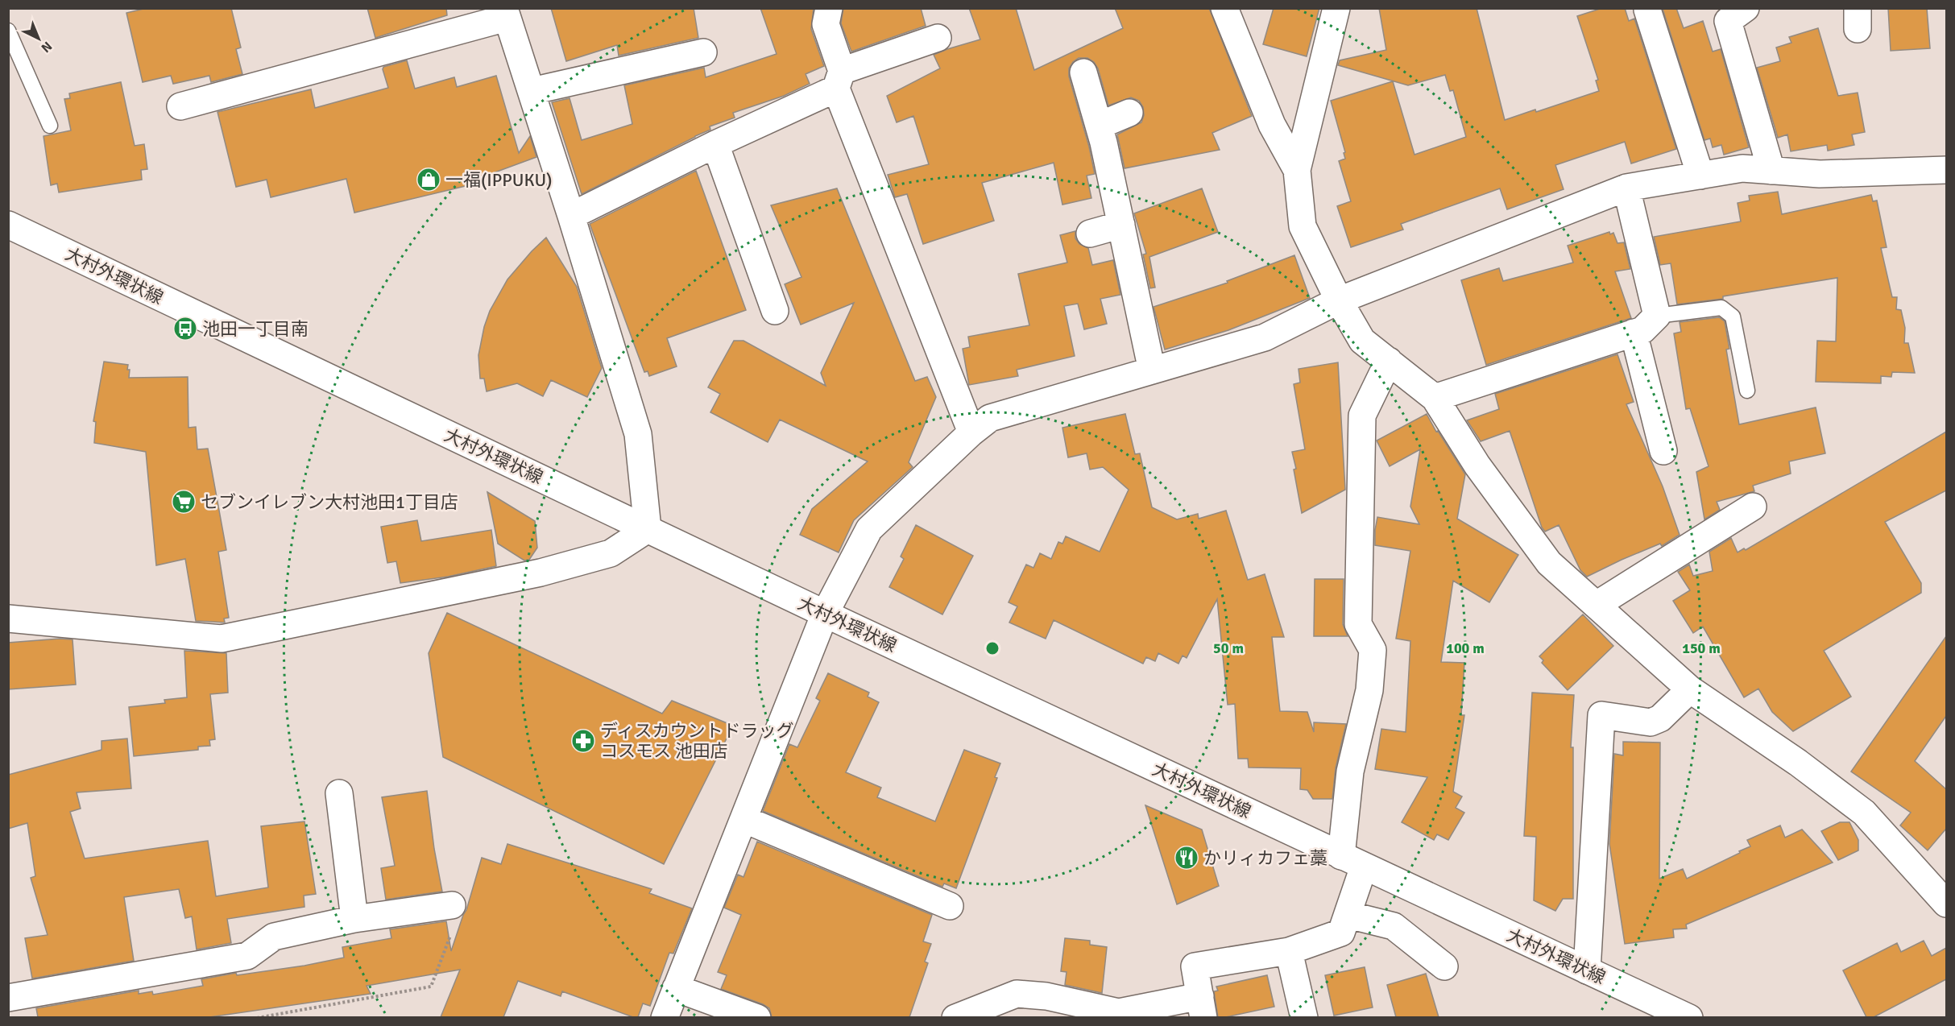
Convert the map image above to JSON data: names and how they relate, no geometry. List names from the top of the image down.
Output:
{
  "streets": {
    "street": ["大村外環状線"]
  },
  "places": {
    "shop": ["一福(IPPUKU)"],
    "bus stop": ["池田一丁目南"],
    "supermarket": ["セブンイレブン大村池田1丁目店"],
    "pharmacy": ["ディスカウントドラッグ コスモス 池田店"],
    "restaurant": ["かリィカフェ藁"]
  },
  "north": "bottom right",
  "rings": ["50 m", "100 m", "150 m"]
}
